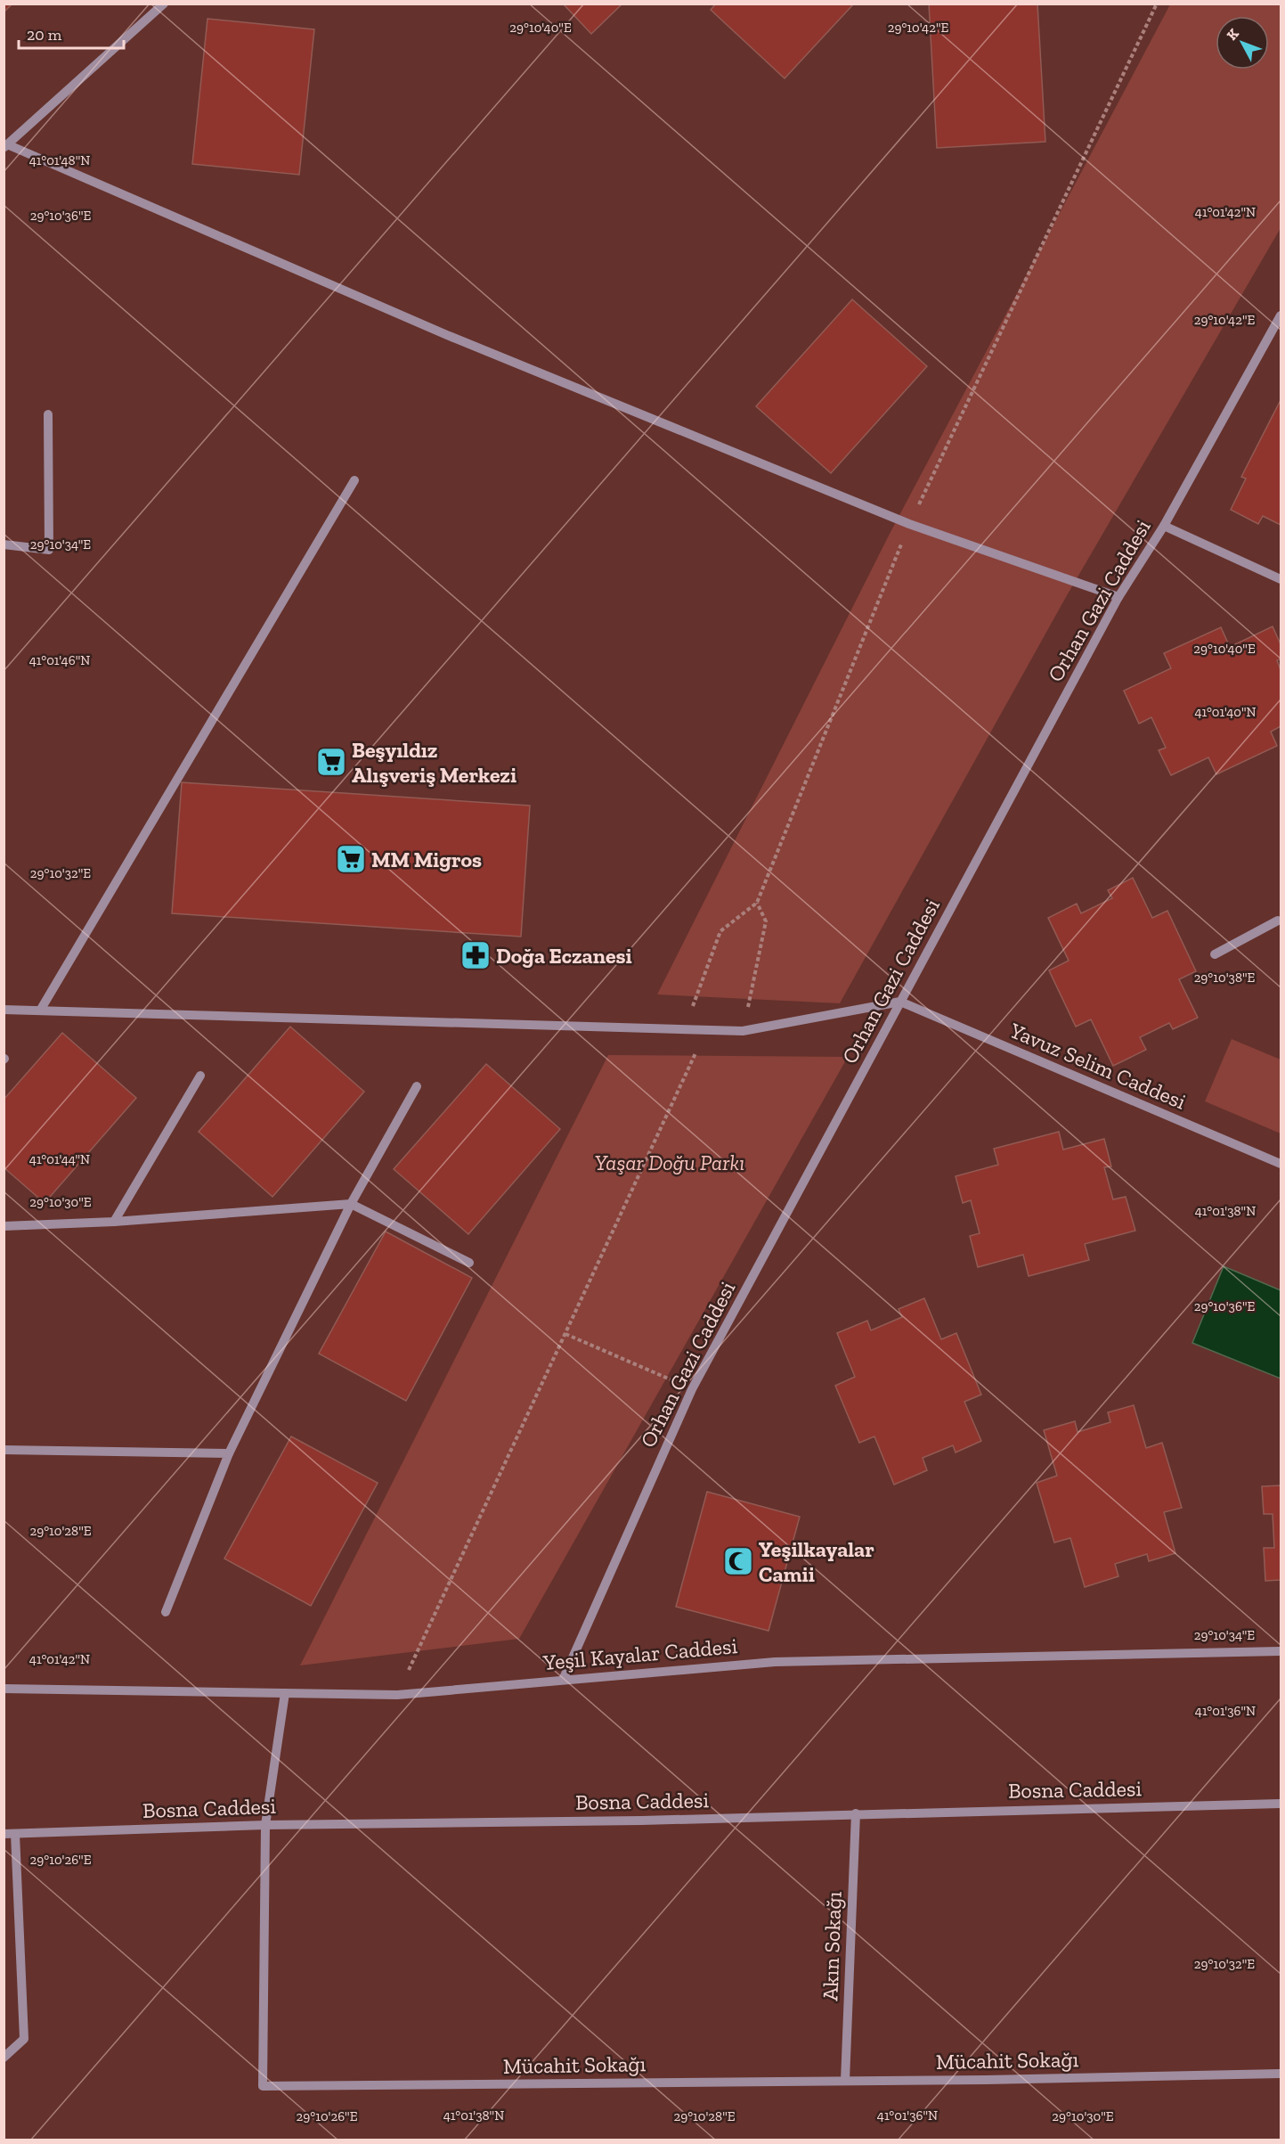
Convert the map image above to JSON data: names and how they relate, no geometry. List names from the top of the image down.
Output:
{
  "streets": {
    "street": [
      "Orhan Gazi Caddesi",
      "Yavuz Selim Caddesi",
      "Yeşil Kayalar Caddesi",
      "Bosna Caddesi",
      "Akın Sokağı",
      "Mücahit Sokağı"
    ]
  },
  "crossings": [
    ["Orhan Gazi Caddesi", "Yavuz Selim Caddesi"],
    ["Orhan Gazi Caddesi", "Yeşil Kayalar Caddesi"],
    ["Yeşil Kayalar Caddesi", "Mücahit Sokağı"],
    ["Bosna Caddesi", "Akın Sokağı"],
    ["Bosna Caddesi", "Mücahit Sokağı"],
    ["Akın Sokağı", "Mücahit Sokağı"]
  ],
  "parks": ["Yaşar Doğu Parkı"],
  "places": {
    "supermarket": ["Beşyıldız Alışveriş Merkezi", "MM Migros"],
    "pharmacy": ["Doğa Eczanesi"],
    "mosque": ["Yeşilkayalar Camii"]
  },
  "scale_bar": "20 m",
  "north": "top left",
  "coordinates": [
    "29°10'40\"E",
    "29°10'42\"E",
    "41°01'48\"N",
    "41°01'42\"N",
    "29°10'36\"E",
    "29°10'34\"E",
    "41°01'46\"N",
    "41°01'40\"N",
    "29°10'32\"E",
    "29°10'38\"E",
    "41°01'44\"N",
    "29°10'30\"E",
    "41°01'38\"N",
    "29°10'28\"E",
    "41°01'36\"N",
    "29°10'26\"E"
  ]
}
